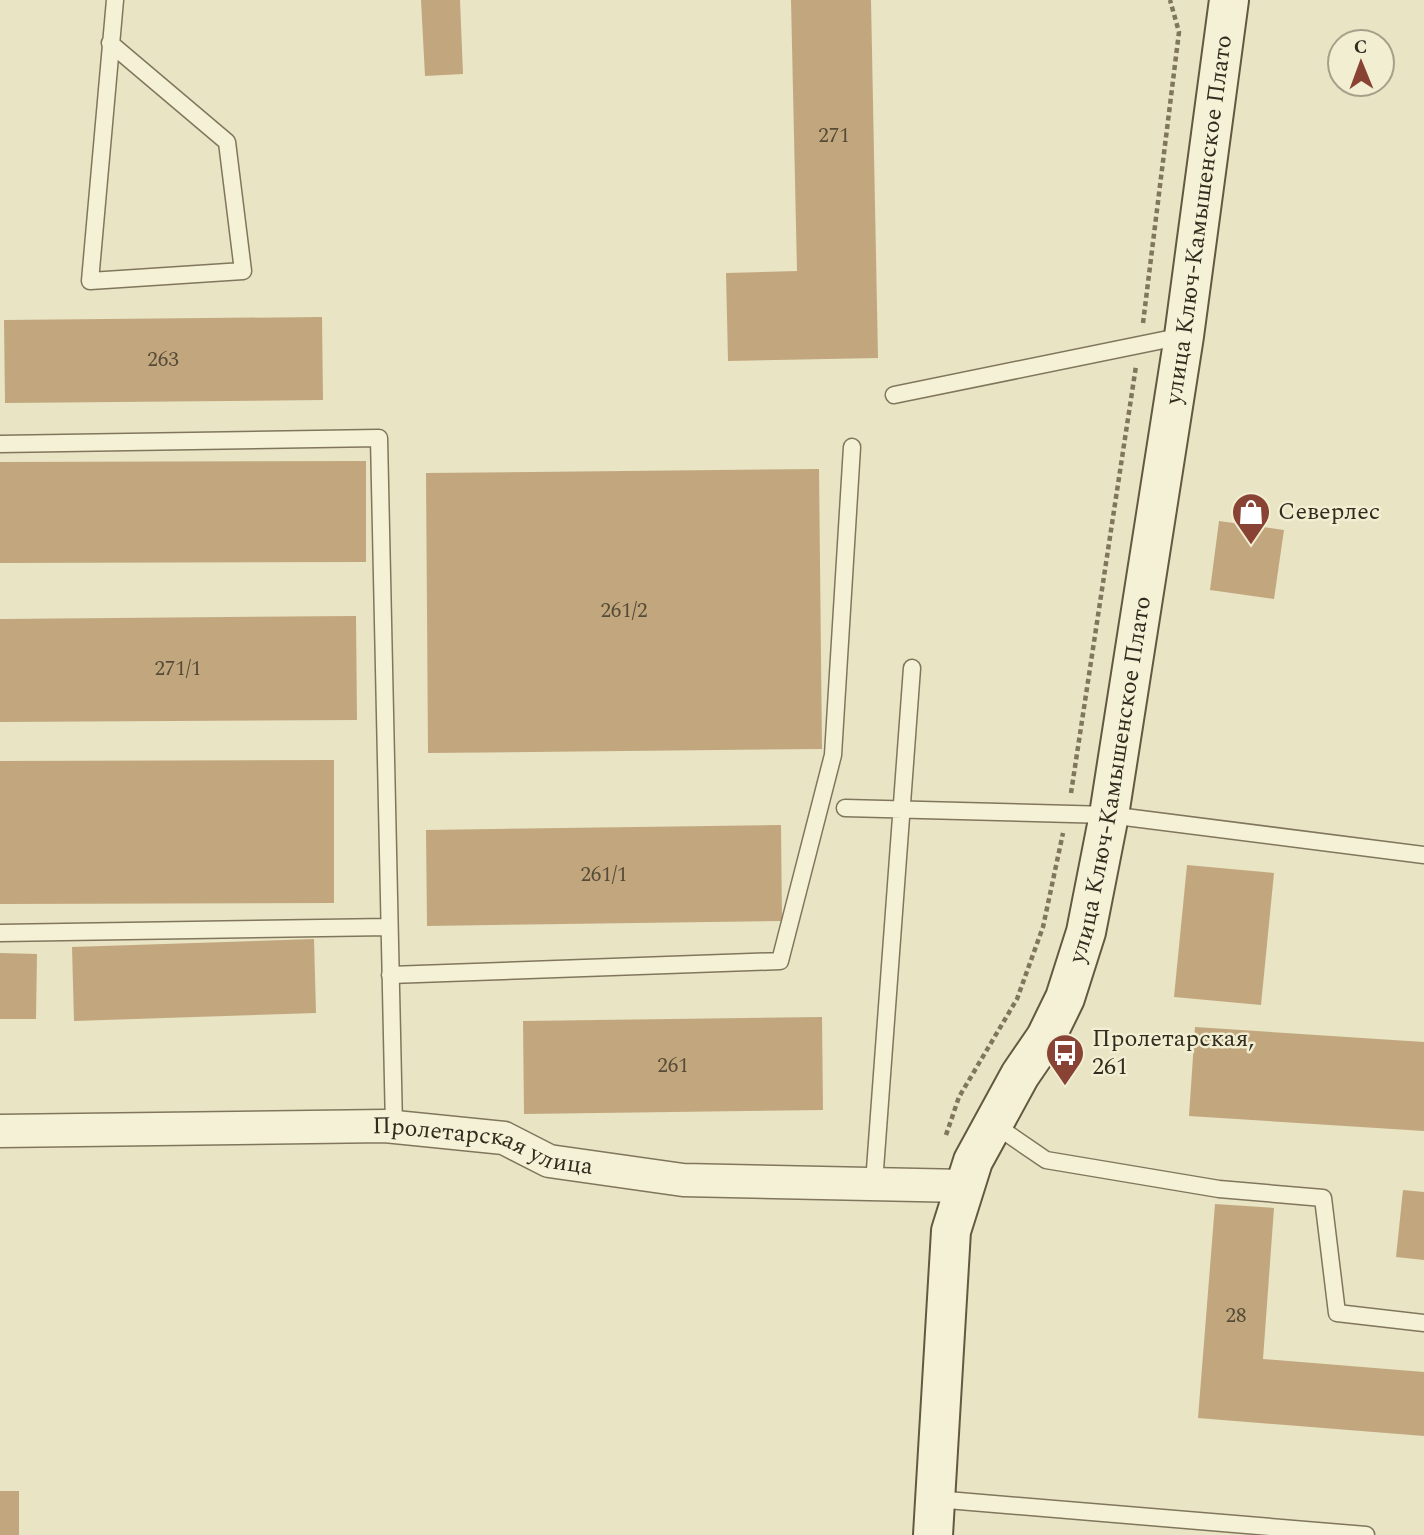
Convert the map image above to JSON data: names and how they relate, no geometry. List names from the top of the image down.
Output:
{
  "streets": {
    "main road": ["улица Ключ-Камышенское Плато"],
    "street": ["Пролетарская улица"]
  },
  "crossings": [
    ["улица Ключ-Камышенское Плато", "Пролетарская улица"]
  ],
  "places": {
    "shop": ["Северлес"],
    "bus stop": ["Пролетарская, 261"]
  },
  "house_numbers": [
    "271",
    "263",
    "261/2",
    "271/1",
    "261/1",
    "261",
    "28"
  ],
  "north": "top"
}
